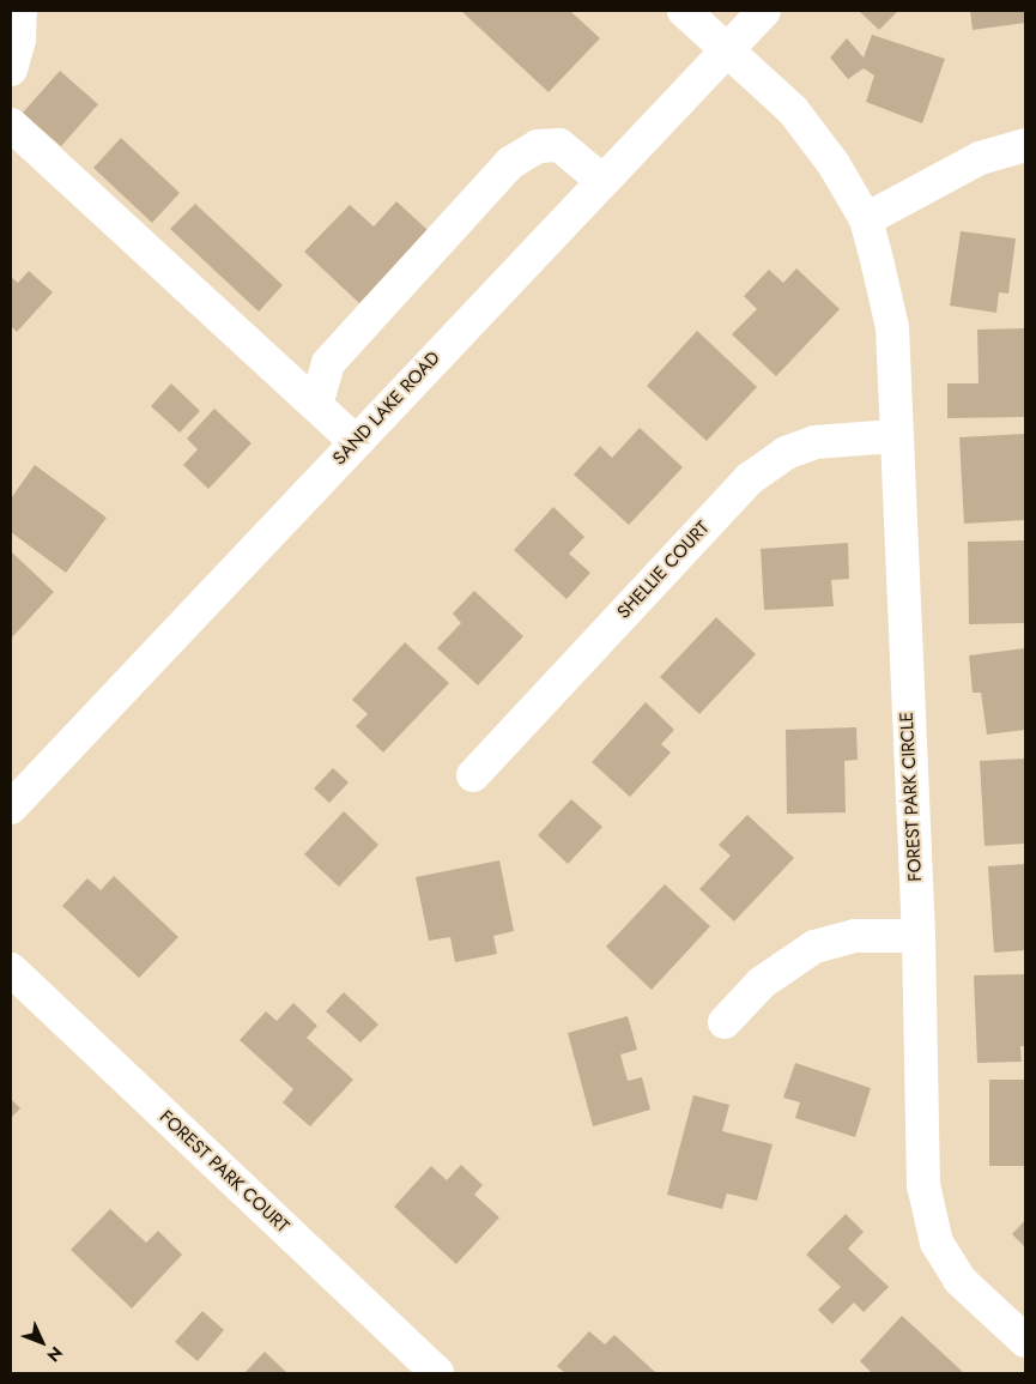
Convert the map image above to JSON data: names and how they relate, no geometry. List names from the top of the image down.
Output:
{
  "streets": {
    "street": [
      "SAND LAKE ROAD",
      "SHELLIE COURT",
      "FOREST PARK CIRCLE",
      "FOREST PARK COURT"
    ]
  },
  "crossings": [
    ["SAND LAKE ROAD", "FOREST PARK CIRCLE"],
    ["SHELLIE COURT", "FOREST PARK CIRCLE"]
  ],
  "north": "bottom right"
}
